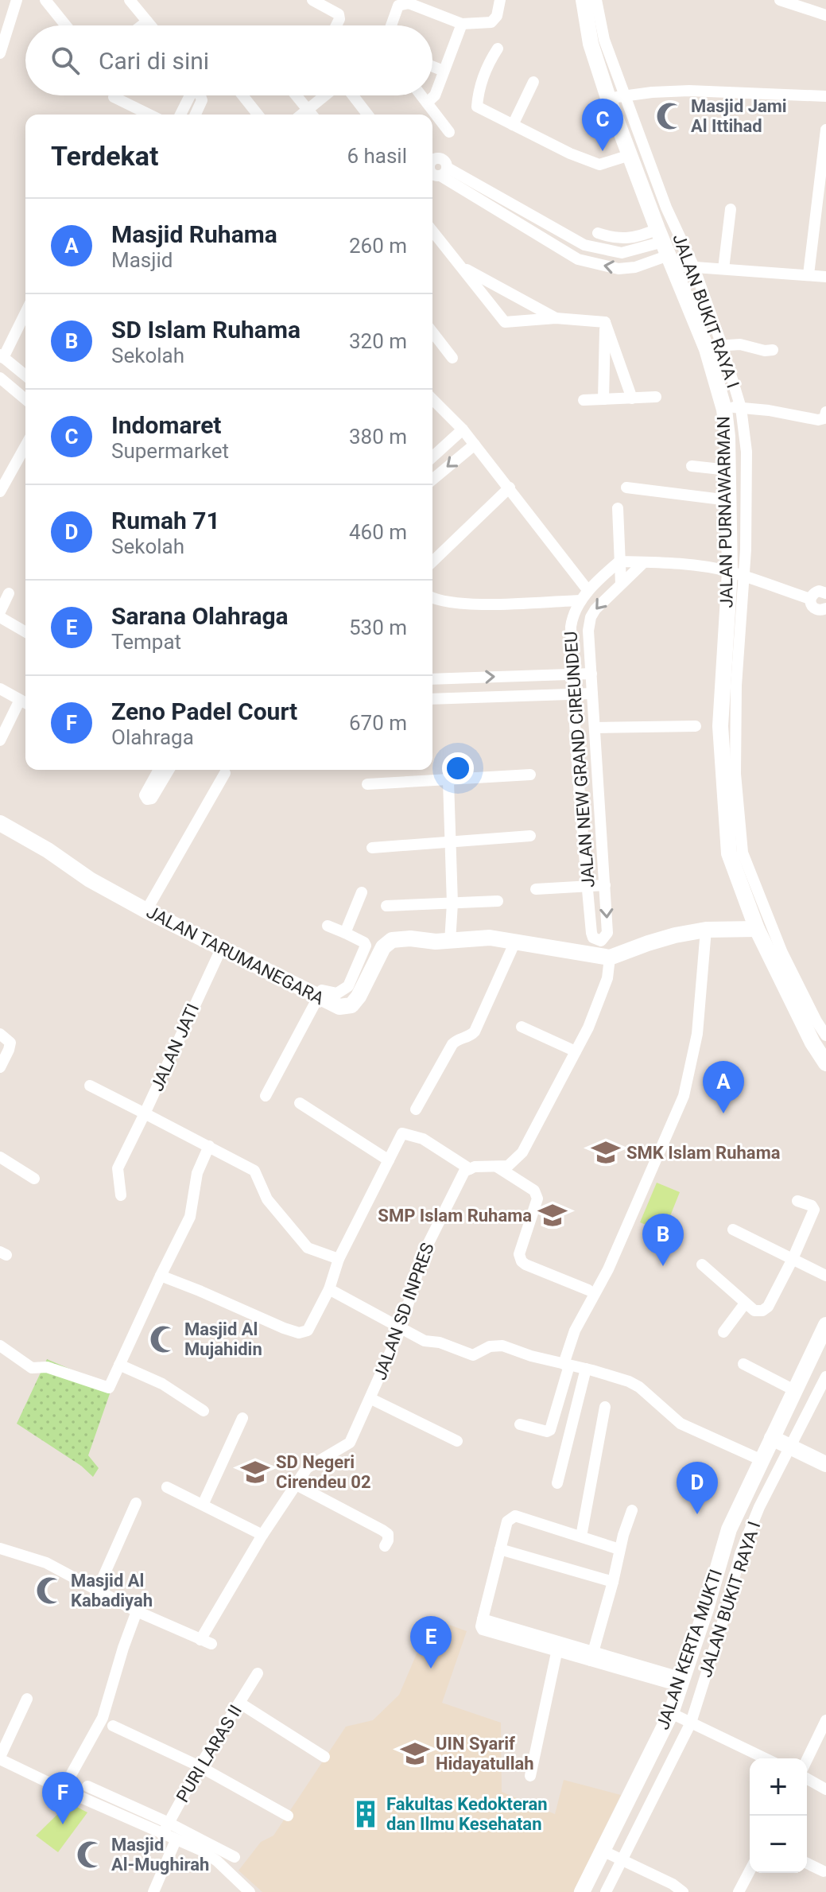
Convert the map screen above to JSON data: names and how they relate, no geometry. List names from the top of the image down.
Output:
{
  "streets": {
    "street": [
      "JALAN BUKIT RAYA I",
      "JALAN PURNAWARMAN",
      "JALAN NEW GRAND CIREUNDEU",
      "JALAN TARUMANEGARA",
      "JALAN JATI",
      "JALAN SD INPRES",
      "JALAN KERTA MUKTI",
      "PURI LARAS II"
    ]
  },
  "crossings": [
    ["JALAN BUKIT RAYA I", "JALAN PURNAWARMAN"],
    ["JALAN BUKIT RAYA I", "JALAN KERTA MUKTI"],
    ["JALAN TARUMANEGARA", "JALAN JATI"]
  ],
  "places": {
    "mosque": [
      "Masjid Jami Al Ittihad",
      "Masjid Al Mujahidin",
      "Masjid Al Kabadiyah",
      "Masjid Al-Mughirah"
    ],
    "school or university": [
      "SMK Islam Ruhama",
      "SMP Islam Ruhama",
      "SD Negeri Cirendeu 02",
      "UIN Syarif Hidayatullah"
    ],
    "building": ["Fakultas Kedokteran dan Ilmu Kesehatan"]
  },
  "page": {
    "search": "Cari di sini",
    "pins": [
      "C",
      "A",
      "B",
      "D",
      "E",
      "F"
    ],
    "heading": ["Terdekat", "6 hasil"],
    "list": [
      {
        "mark": "A",
        "name": "Masjid Ruhama",
        "note": "Masjid",
        "value": "260 m"
      },
      {
        "mark": "B",
        "name": "SD Islam Ruhama",
        "note": "Sekolah",
        "value": "320 m"
      },
      {
        "mark": "C",
        "name": "Indomaret",
        "note": "Supermarket",
        "value": "380 m"
      },
      {
        "mark": "D",
        "name": "Rumah 71",
        "note": "Sekolah",
        "value": "460 m"
      },
      {
        "mark": "E",
        "name": "Sarana Olahraga",
        "note": "Tempat",
        "value": "530 m"
      },
      {
        "mark": "F",
        "name": "Zeno Padel Court",
        "note": "Olahraga",
        "value": "670 m"
      }
    ],
    "map_buttons": ["+", "−"]
  }
}
